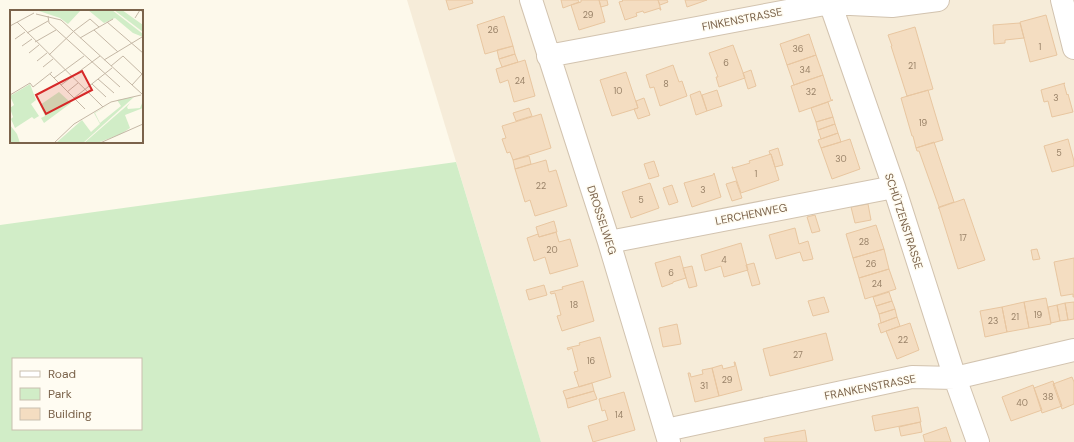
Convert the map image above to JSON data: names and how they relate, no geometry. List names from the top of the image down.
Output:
{
  "streets": {
    "street": [
      "FINKENSTRASSE",
      "LERCHENWEG",
      "DROSSELWEG",
      "SCHÜTZENSTRASSE",
      "FRANKENSTRASSE"
    ]
  },
  "crossings": [
    ["FINKENSTRASSE", "DROSSELWEG"],
    ["FINKENSTRASSE", "SCHÜTZENSTRASSE"],
    ["LERCHENWEG", "DROSSELWEG"],
    ["LERCHENWEG", "SCHÜTZENSTRASSE"],
    ["DROSSELWEG", "FRANKENSTRASSE"],
    ["SCHÜTZENSTRASSE", "FRANKENSTRASSE"]
  ],
  "house_numbers": [
    "29",
    "26",
    "1",
    "36",
    "6",
    "21",
    "34",
    "24",
    "8",
    "10",
    "32",
    "3",
    "19",
    "5",
    "30",
    "1",
    "22",
    "3",
    "5",
    "17",
    "28",
    "20",
    "4",
    "26",
    "6",
    "24",
    "18",
    "19",
    "21",
    "23",
    "22",
    "27",
    "16",
    "29",
    "31",
    "38",
    "40",
    "14"
  ],
  "legend": ["Road", "Park", "Building"]
}
